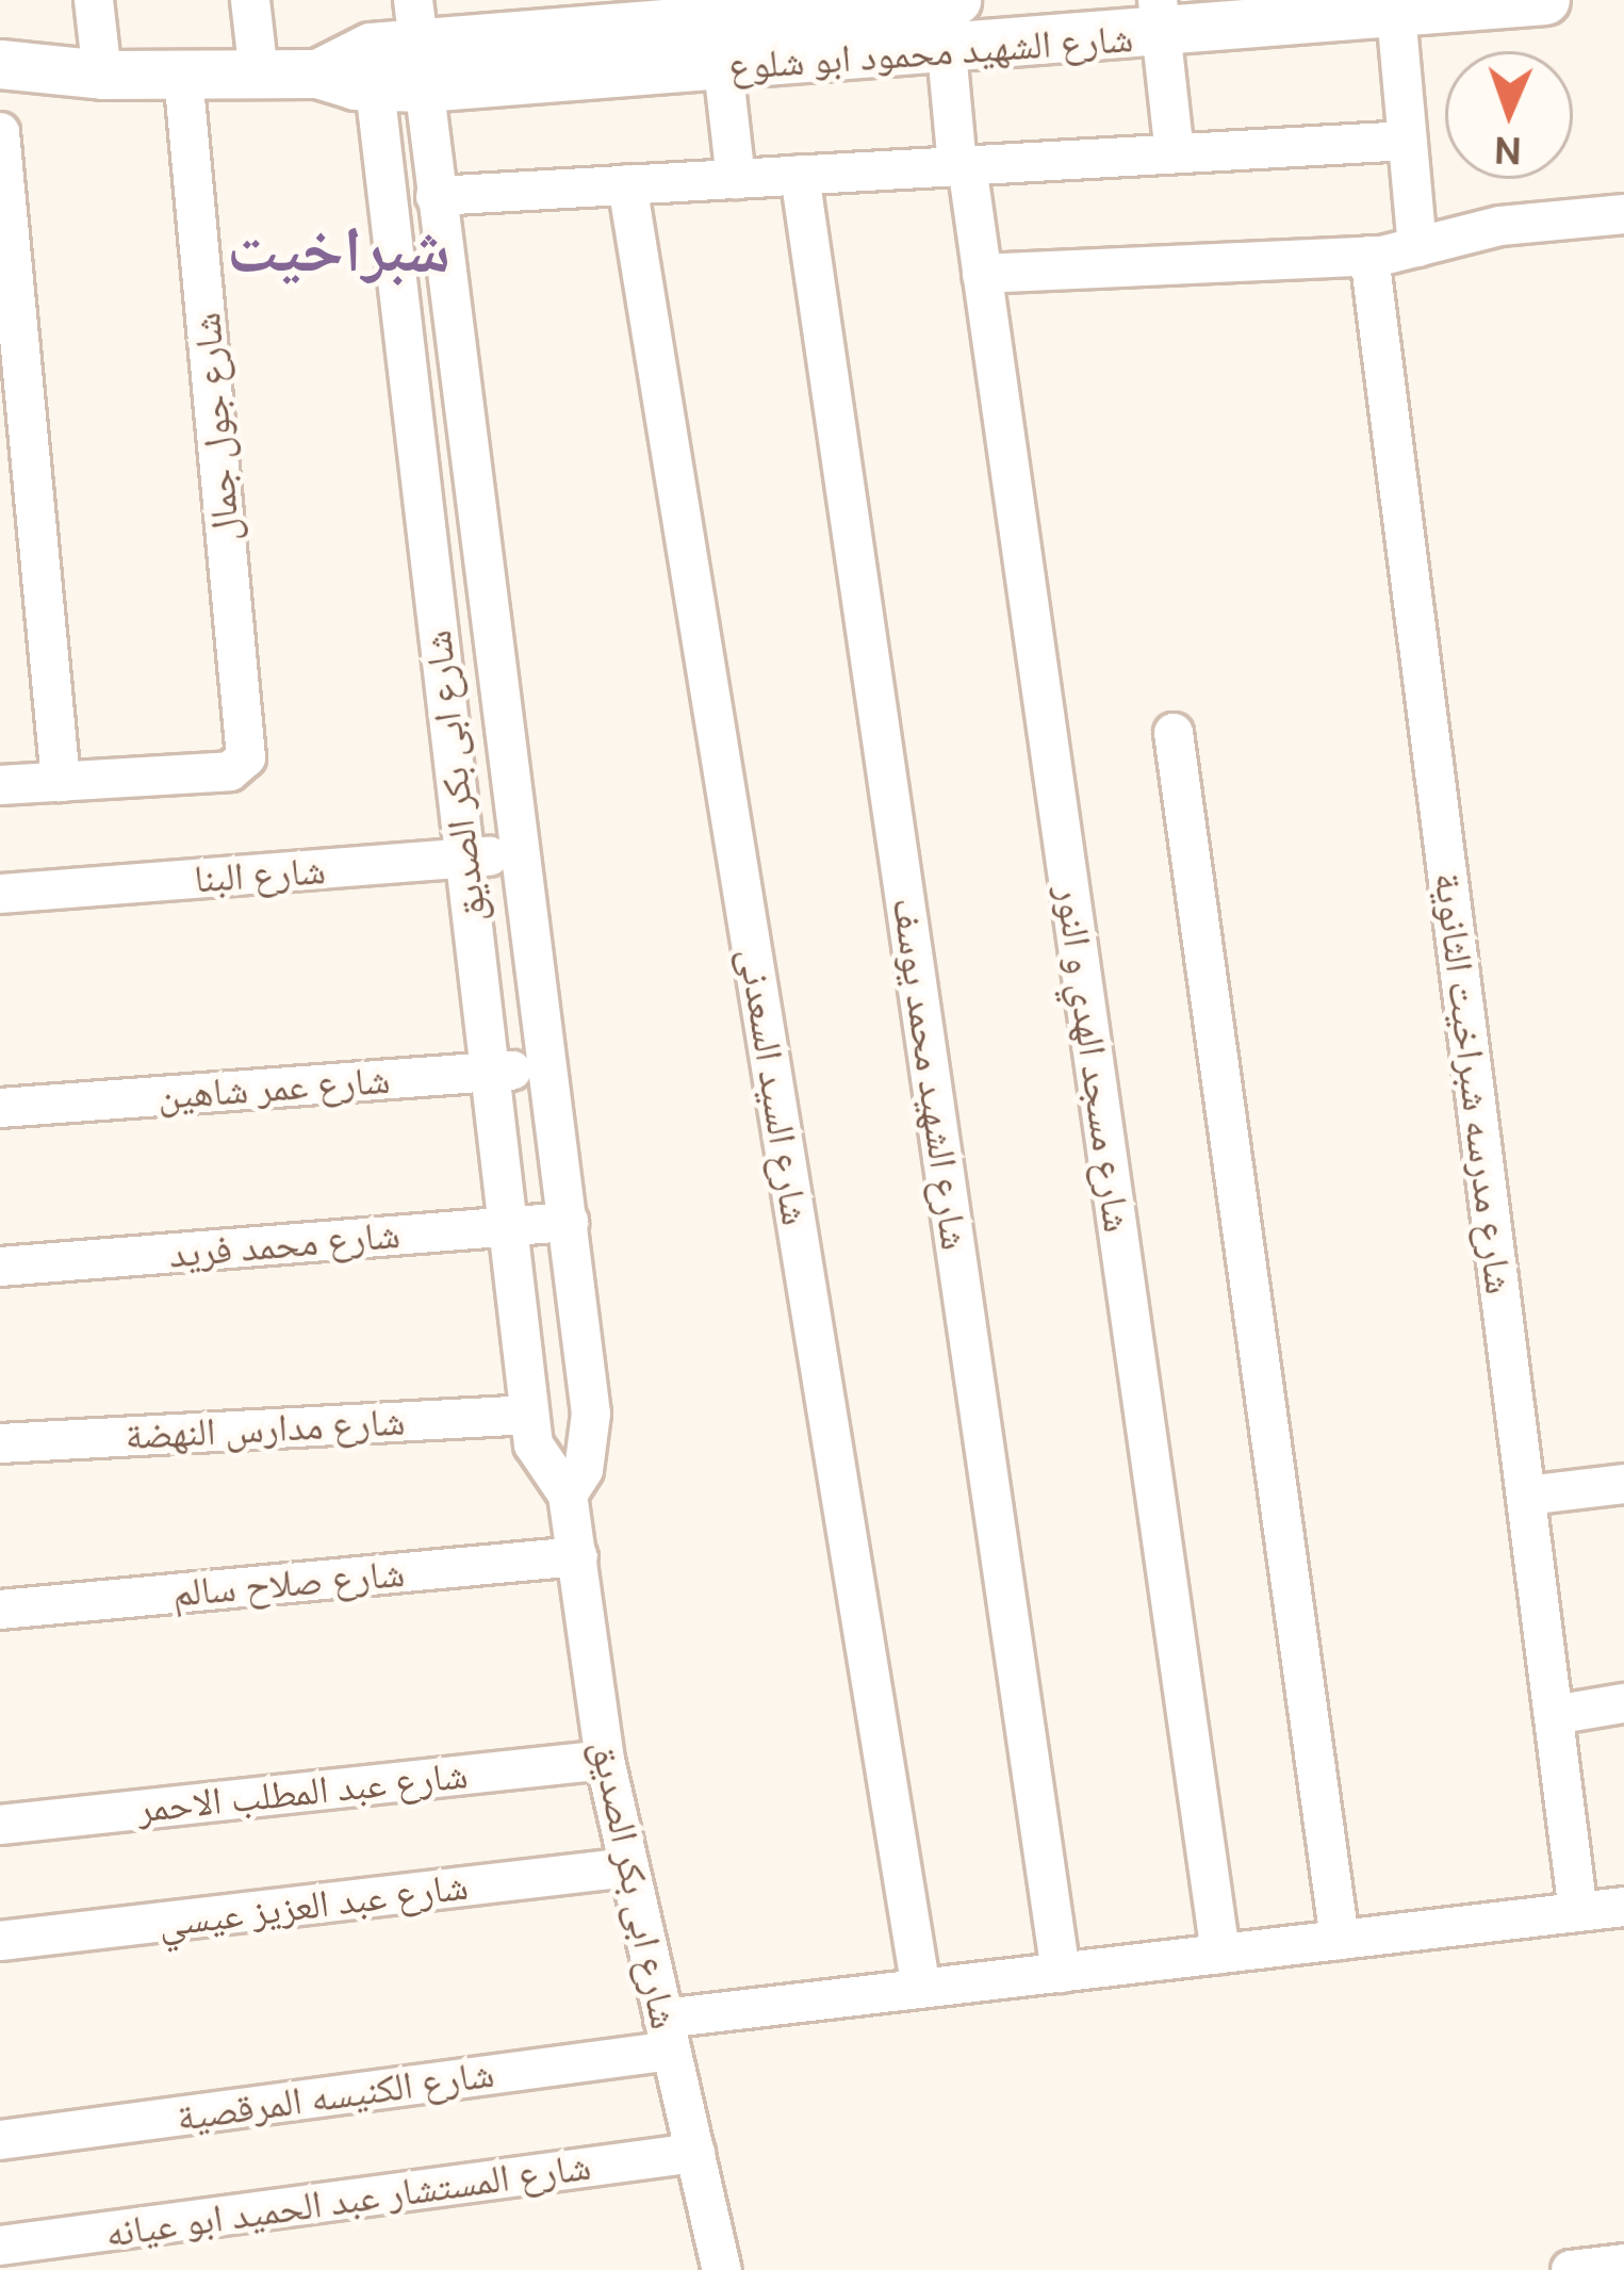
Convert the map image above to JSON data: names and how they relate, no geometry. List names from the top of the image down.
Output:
{
  "streets": {
    "street": [
      "شارع الشهيد محمود ابو شلوع",
      "شارع جول جمال",
      "شارع ابى بكر الصديق",
      "شارع البنا",
      "شارع مسجد الهدي و النور",
      "شارع الشهيد محمد يوسف",
      "شارع مدرسه شبراخيت الثانوية",
      "شارع السيد السعدنى",
      "شارع عمر شاهين",
      "شارع محمد فريد",
      "شارع مدارس النهضة",
      "شارع صلاح سالم",
      "شارع عبد المطلب الاحمر",
      "شارع عبد العزيز عيسي",
      "شارع الكنيسه المرقصية",
      "شارع المستشار عبد الحميد ابو عيانه"
    ]
  },
  "crossings": [
    ["شارع الشهيد محمود ابو شلوع", "شارع جول جمال"],
    ["شارع الشهيد محمود ابو شلوع", "شارع ابى بكر الصديق"],
    ["شارع الشهيد محمود ابو شلوع", "شارع مسجد الهدي و النور"],
    ["شارع ابى بكر الصديق", "شارع البنا"],
    ["شارع ابى بكر الصديق", "شارع عمر شاهين"],
    ["شارع ابى بكر الصديق", "شارع محمد فريد"],
    ["شارع ابى بكر الصديق", "شارع مدارس النهضة"],
    ["شارع ابى بكر الصديق", "شارع صلاح سالم"],
    ["شارع ابى بكر الصديق", "شارع عبد المطلب الاحمر"],
    ["شارع ابى بكر الصديق", "شارع عبد العزيز عيسي"],
    ["شارع ابى بكر الصديق", "شارع الكنيسه المرقصية"],
    ["شارع ابى بكر الصديق", "شارع المستشار عبد الحميد ابو عيانه"],
    ["شارع مسجد الهدي و النور", "شارع الكنيسه المرقصية"],
    ["شارع الشهيد محمد يوسف", "شارع الكنيسه المرقصية"],
    ["شارع مدرسه شبراخيت الثانوية", "شارع الكنيسه المرقصية"],
    ["شارع السيد السعدنى", "شارع الكنيسه المرقصية"]
  ],
  "districts": ["شبراخيت"],
  "north": "bottom"
}
